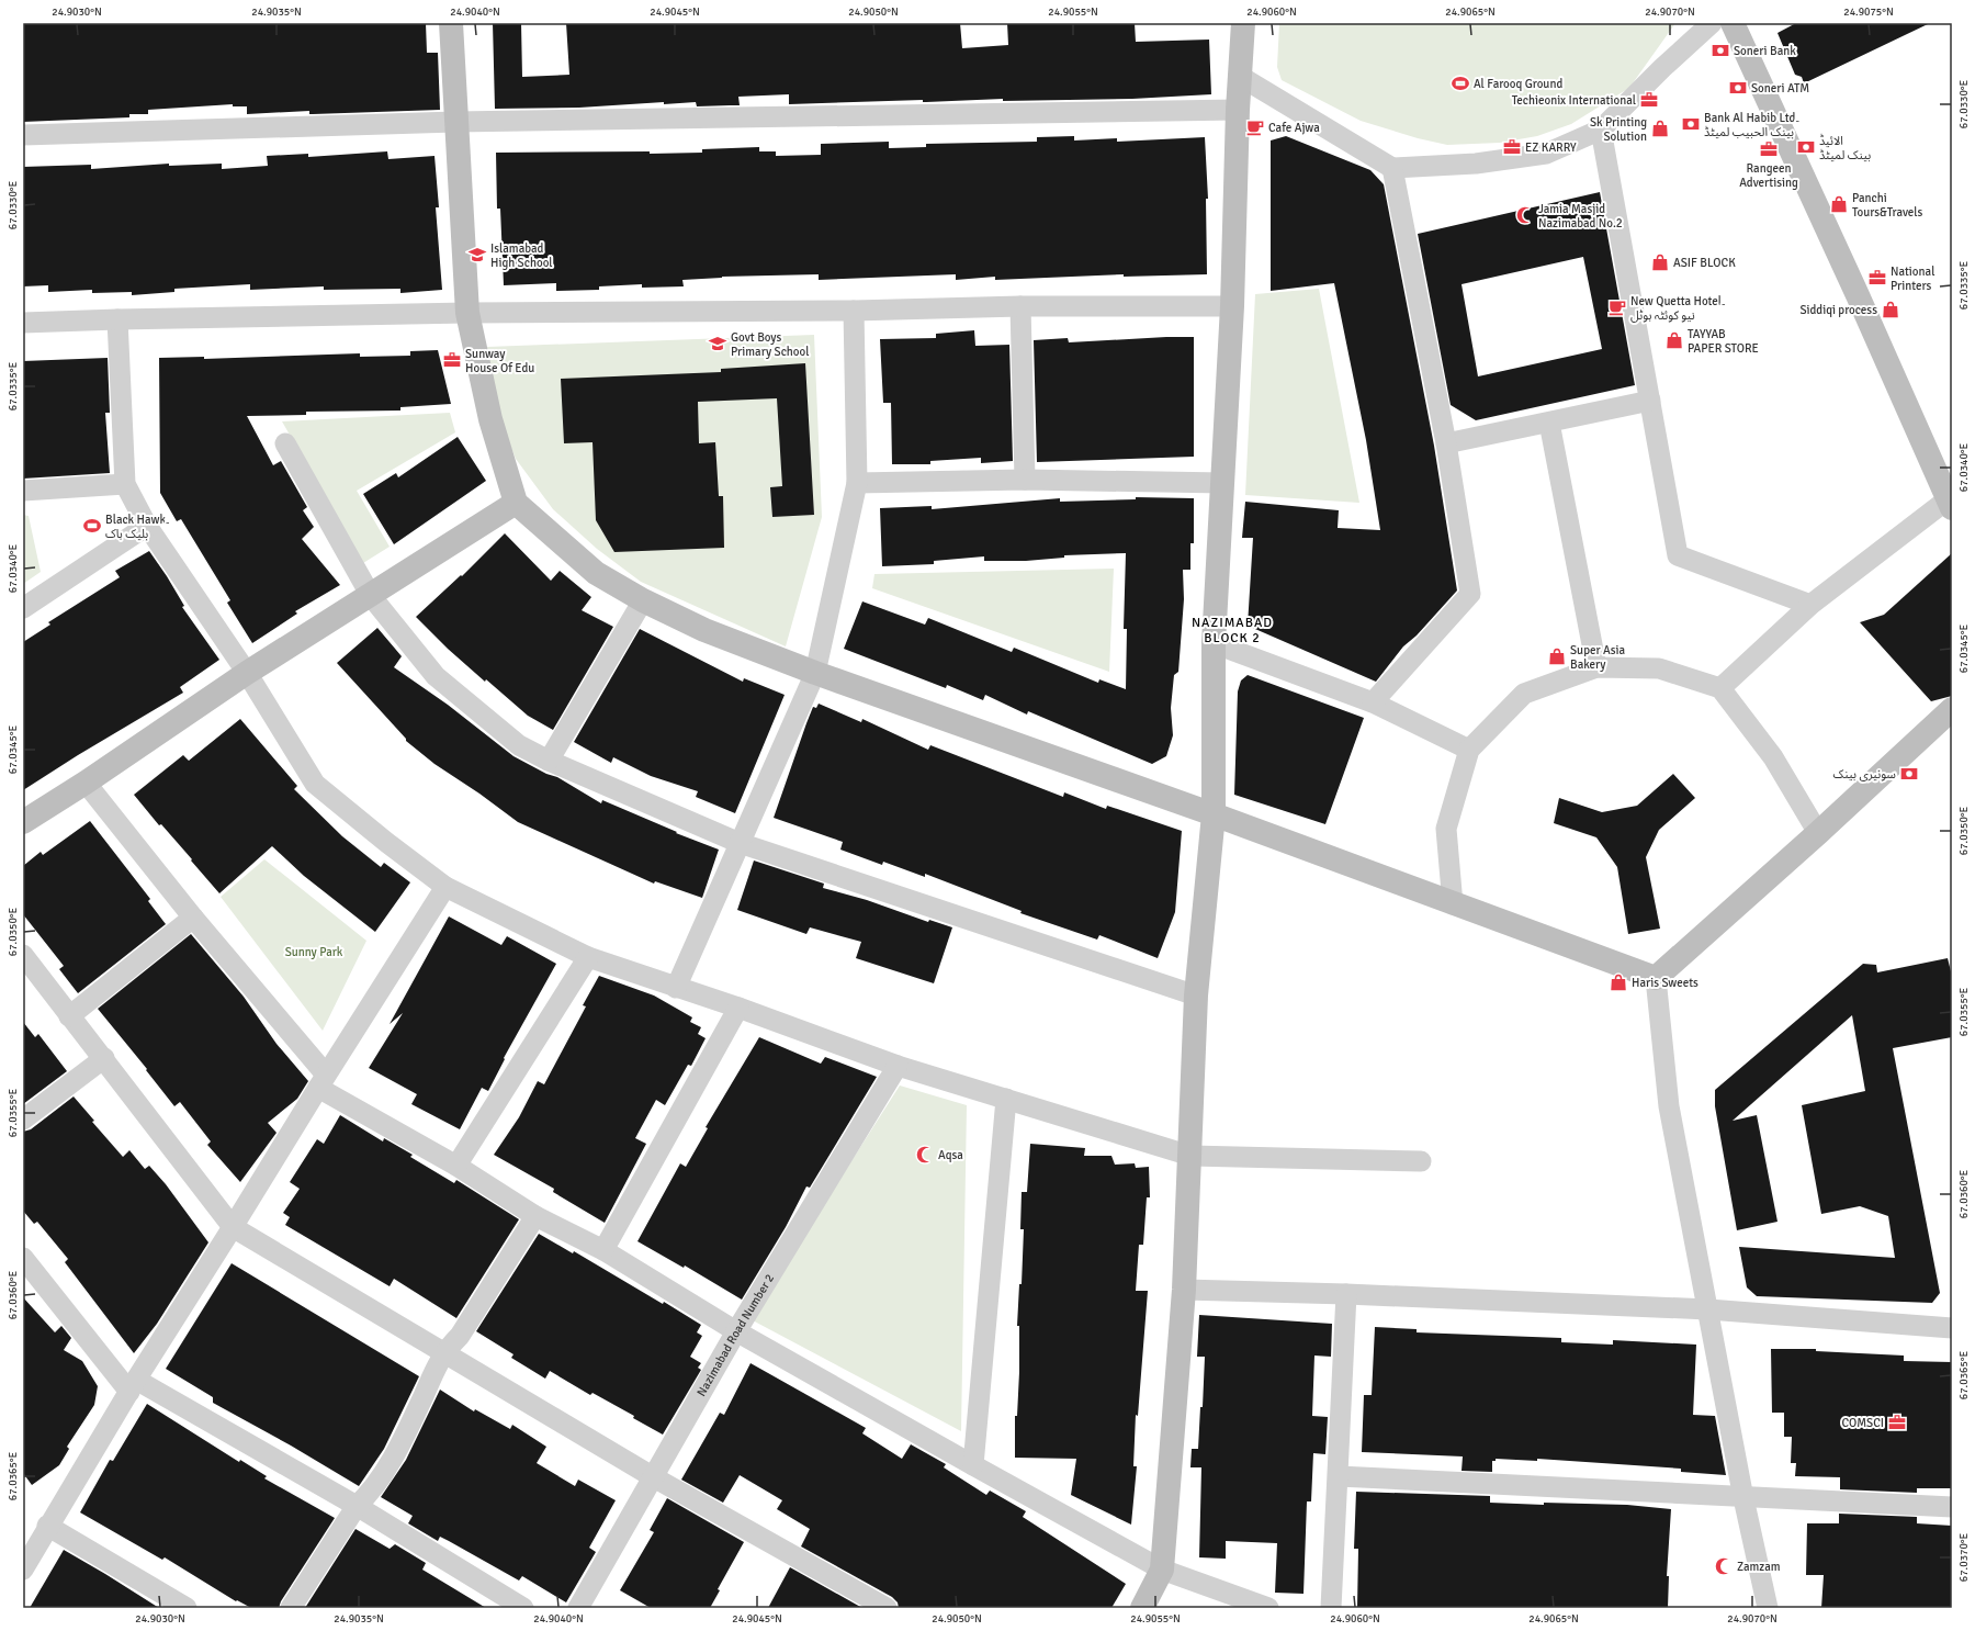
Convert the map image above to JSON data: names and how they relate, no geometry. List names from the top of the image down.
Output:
{
  "streets": {
    "street": ["Nazimabad Road Number 2"]
  },
  "districts": ["NAZIMABAD BLOCK 2"],
  "parks": ["Sunny Park"],
  "places": {
    "bank": [
      "Soneri Bank",
      "Soneri ATM",
      "Bank Al Habib Ltd۔ بینک الحبیب لمیٹڈ",
      "الائیڈ بینک لمیٹڈ",
      "سونیری بینک"
    ],
    "sports": ["Al Farooq Ground", "Black Hawk۔ بلیک ہاک"],
    "office": [
      "Techieonix International",
      "EZ KARRY",
      "Rangeen Advertising",
      "National Printers",
      "Sunway House Of Edu",
      "COMSCI"
    ],
    "cafe": ["Cafe Ajwa", "New Quetta Hotel۔ نیو کوئٹہ ہوٹل"],
    "shop": [
      "Sk Printing Solution",
      "Panchi Tours&Travels",
      "ASIF BLOCK",
      "Siddiqi process",
      "TAYYAB PAPER STORE",
      "Super Asia Bakery",
      "Haris Sweets"
    ],
    "mosque": ["Jamia Masjid Nazimabad No.2", "Aqsa", "Zamzam"],
    "school or university": ["Islamabad High School", "Govt Boys Primary School"]
  },
  "coordinates": [
    "24.9030°N",
    "24.9035°N",
    "24.9040°N",
    "24.9045°N",
    "24.9050°N",
    "24.9055°N",
    "24.9060°N",
    "24.9065°N",
    "24.9070°N",
    "24.9075°N",
    "67.0330°E",
    "67.0335°E",
    "67.0340°E",
    "67.0345°E",
    "67.0350°E",
    "67.0355°E",
    "67.0360°E",
    "67.0365°E",
    "67.0370°E"
  ]
}
